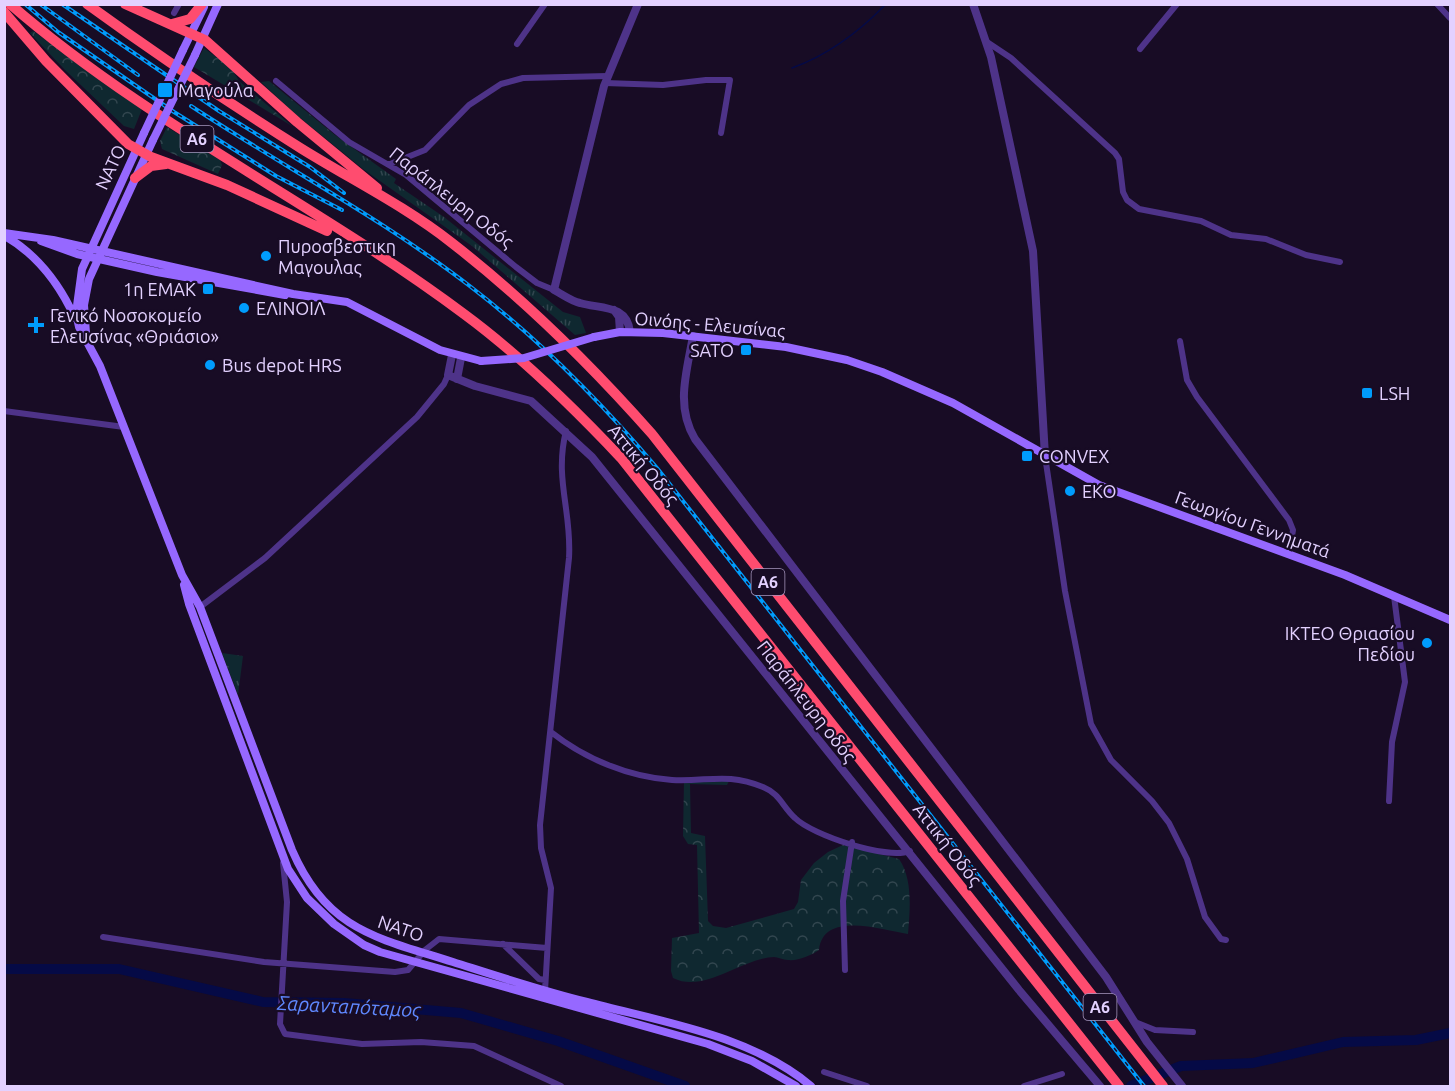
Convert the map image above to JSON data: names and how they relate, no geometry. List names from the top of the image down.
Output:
{
  "streets": {
    "highway": ["Α6", "Αττική Οδός"],
    "main road": ["ΝΑΤΟ", "Οινόης - Ελευσίνας", "Γεωργίου Γεννηματά"],
    "street": ["Παράπλευρη Οδός", "Παράπλευρη οδός"]
  },
  "crossings": [
    ["ΝΑΤΟ", "Οινόης - Ελευσίνας"],
    ["Οινόης - Ελευσίνας", "Γεωργίου Γεννηματά"]
  ],
  "water": ["Σαρανταπόταμος"],
  "places": {
    "transit": [
      "Μαγούλα",
      "1η ΕΜΑΚ",
      "SATO",
      "LSH",
      "CONVEX"
    ],
    "other": [
      "Πυροσβεστικη Μαγουλας",
      "ΕΛΙΝΟΙΛ",
      "Bus depot HRS",
      "EKO",
      "ΙΚΤΕΟ Θριασίου Πεδίου"
    ],
    "health": ["Γενικό Νοσοκομείο Ελευσίνας «Θριάσιο»"]
  }
}
